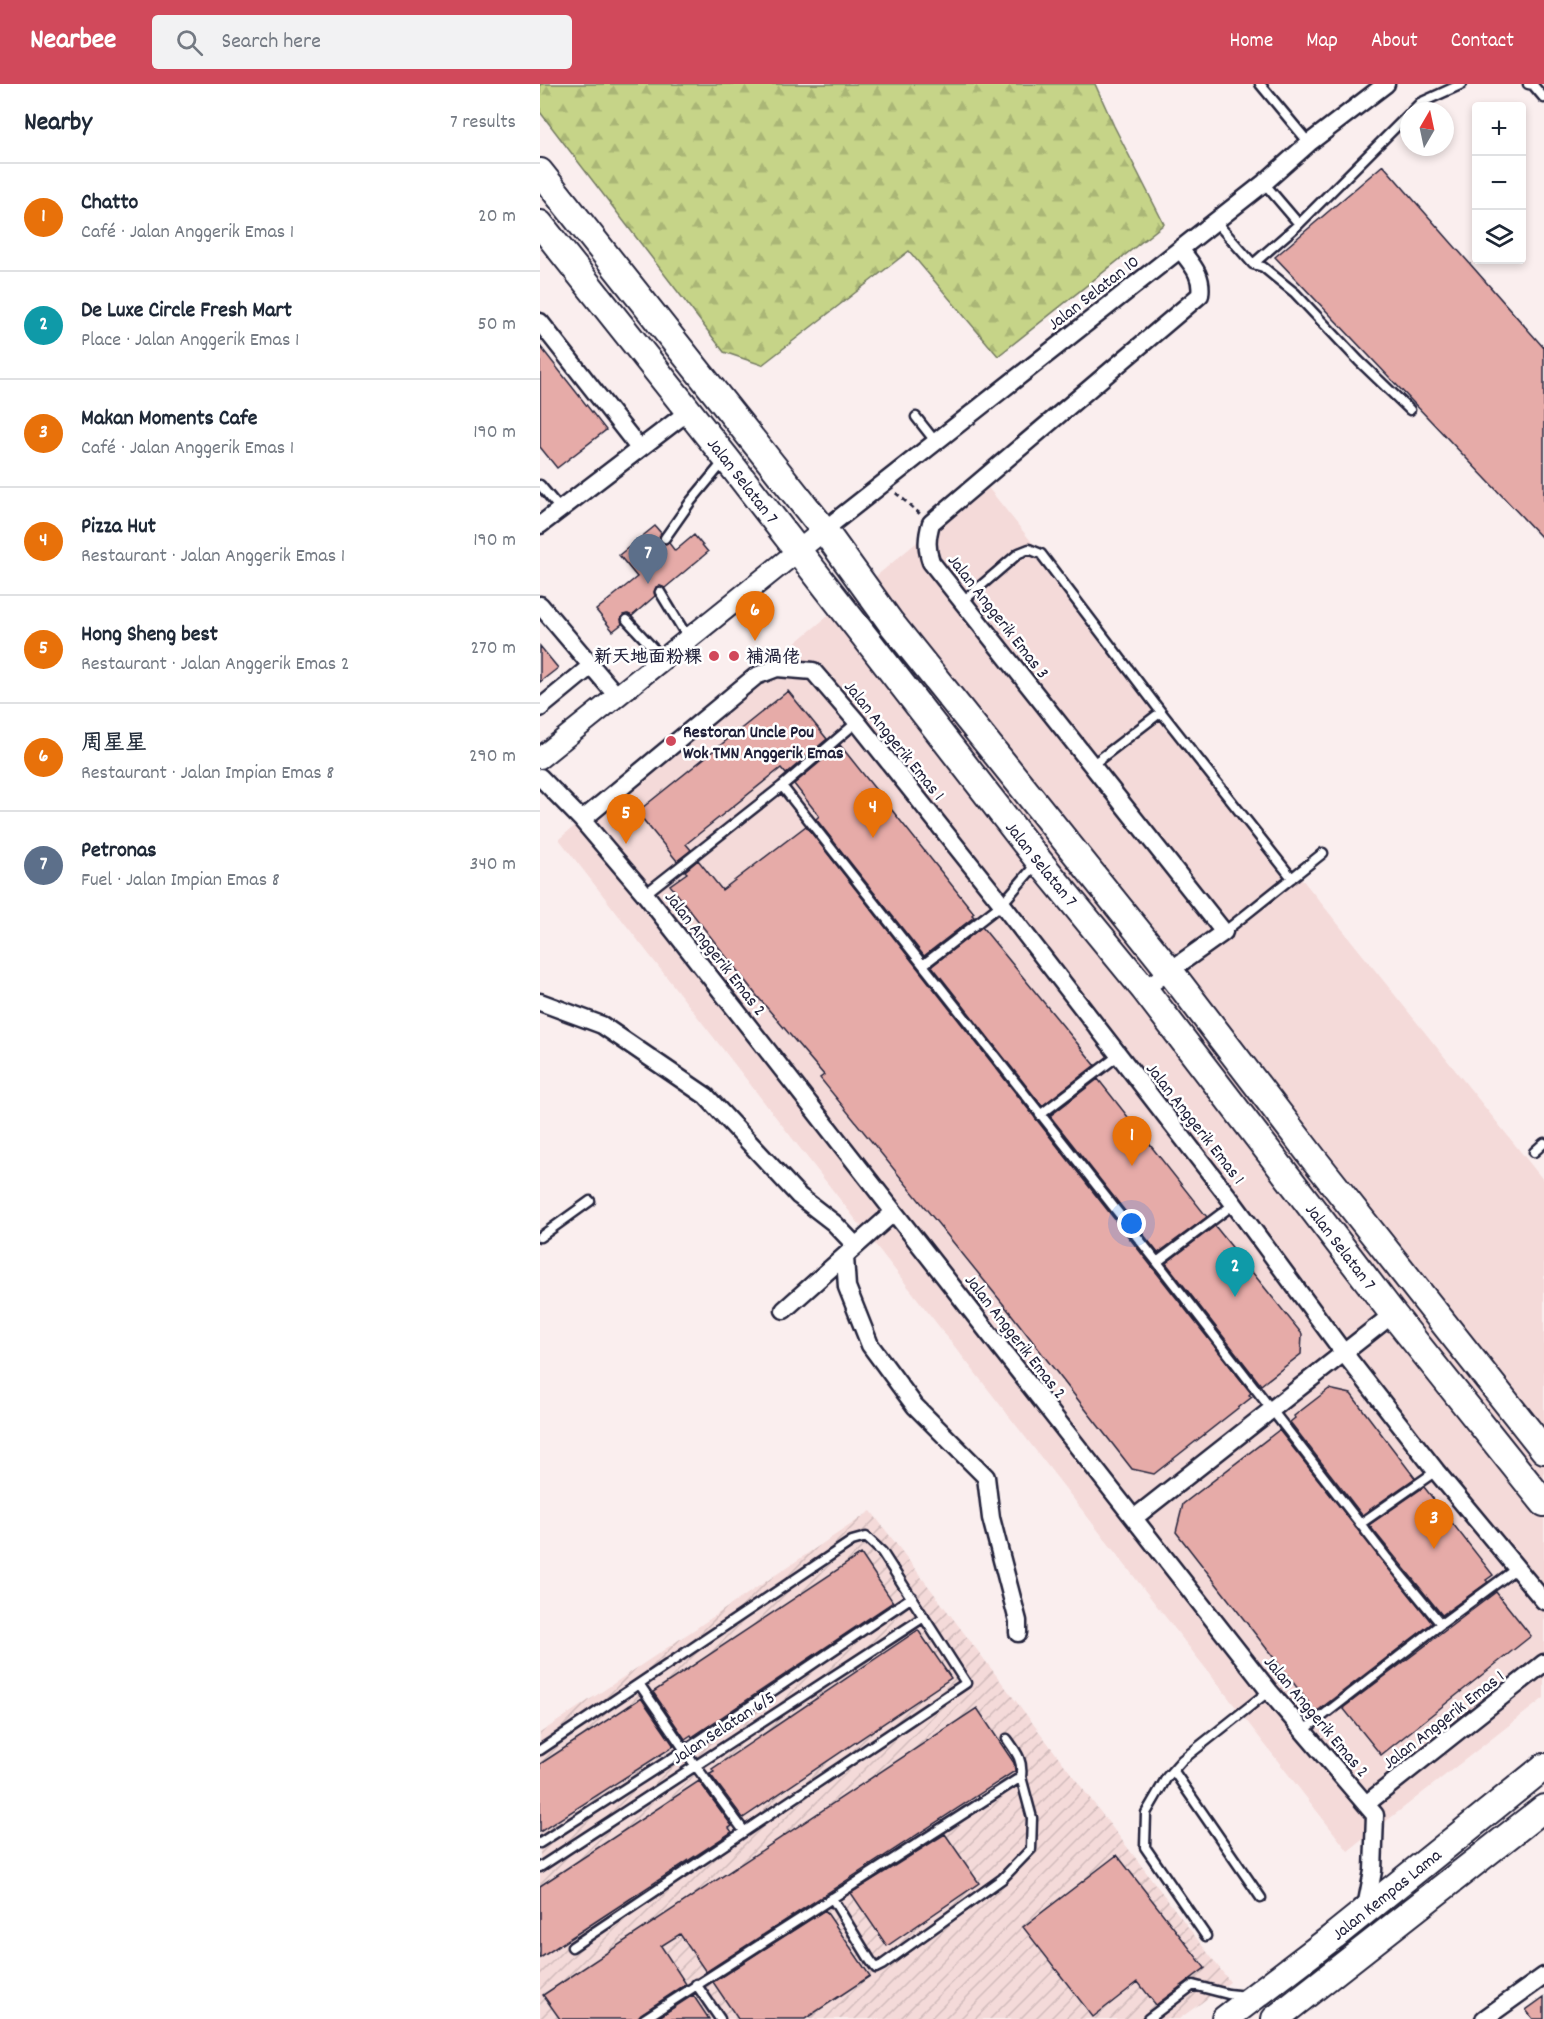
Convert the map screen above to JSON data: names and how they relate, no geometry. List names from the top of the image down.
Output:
{
  "streets": {
    "main road": ["Jalan Selatan 7", "Jalan Kempas Lama"],
    "street": [
      "Jalan Selatan 10",
      "Jalan Anggerik Emas 3",
      "Jalan Anggerik Emas 1",
      "Jalan Anggerik Emas 2"
    ],
    "lane": ["Jalan Selatan 6/5"]
  },
  "crossings": [
    ["Jalan Selatan 10", "Jalan Selatan 7"],
    ["Jalan Anggerik Emas 1", "Jalan Anggerik Emas 2"],
    ["Jalan Anggerik Emas 2", "Jalan Kempas Lama"]
  ],
  "places": ["新天地面粉粿", "補渦佬", "Restoran Uncle Pou Wok TMN Anggerik Emas"],
  "north": "top",
  "page": {
    "header": "Nearbee",
    "search": "Search here",
    "nav": [
      "Home",
      "Map",
      "About",
      "Contact"
    ],
    "heading": ["Nearby", "7 results"],
    "map_buttons": ["+", "−"],
    "list": [
      {
        "mark": "1",
        "name": "Chatto",
        "note": "Café · Jalan Anggerik Emas 1",
        "value": "20 m"
      },
      {
        "mark": "2",
        "name": "De Luxe Circle Fresh Mart",
        "note": "Place · Jalan Anggerik Emas 1",
        "value": "50 m"
      },
      {
        "mark": "3",
        "name": "Makan Moments Cafe",
        "note": "Café · Jalan Anggerik Emas 1",
        "value": "190 m"
      },
      {
        "mark": "4",
        "name": "Pizza Hut",
        "note": "Restaurant · Jalan Anggerik Emas 1",
        "value": "190 m"
      },
      {
        "mark": "5",
        "name": "Hong Sheng best",
        "note": "Restaurant · Jalan Anggerik Emas 2",
        "value": "270 m"
      },
      {
        "mark": "6",
        "name": "周星星",
        "note": "Restaurant · Jalan Impian Emas 8",
        "value": "290 m"
      },
      {
        "mark": "7",
        "name": "Petronas",
        "note": "Fuel · Jalan Impian Emas 8",
        "value": "340 m"
      }
    ],
    "pins": [
      "7",
      "6",
      "4",
      "5",
      "1",
      "2",
      "3"
    ]
  }
}
